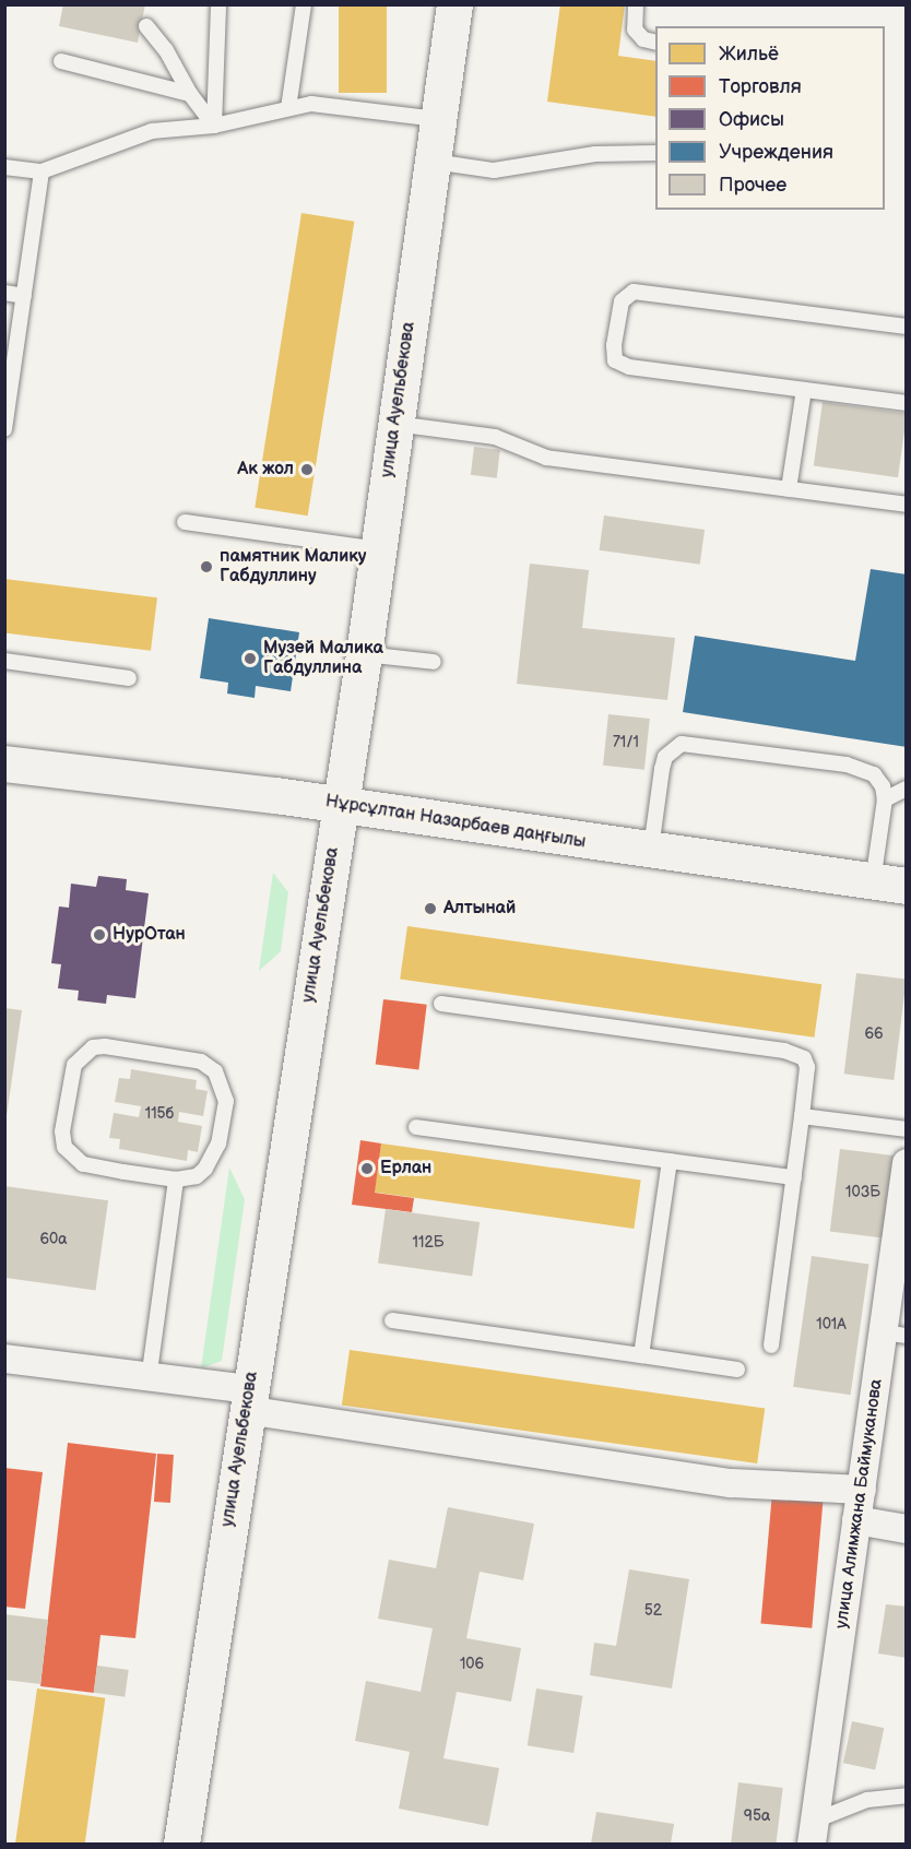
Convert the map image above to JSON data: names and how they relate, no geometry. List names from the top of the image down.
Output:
{
  "streets": {
    "main road": ["улица Ауельбекова", "Нұрсұлтан Назарбаев даңғылы"],
    "street": ["улица Алимжана Баймуканова"]
  },
  "crossings": [
    ["улица Ауельбекова", "Нұрсұлтан Назарбаев даңғылы"]
  ],
  "places": [
    "Ак жол",
    "памятник Малику Габдуллину",
    "Музей Малика Габдуллина",
    "Алтынай",
    "НурОтан",
    "Ерлан"
  ],
  "house_numbers": [
    "71/1",
    "66",
    "115б",
    "103Б",
    "60а",
    "112Б",
    "101А",
    "52",
    "106",
    "95а"
  ],
  "legend": [
    "Жильё",
    "Торговля",
    "Офисы",
    "Учреждения",
    "Прочее"
  ]
}
